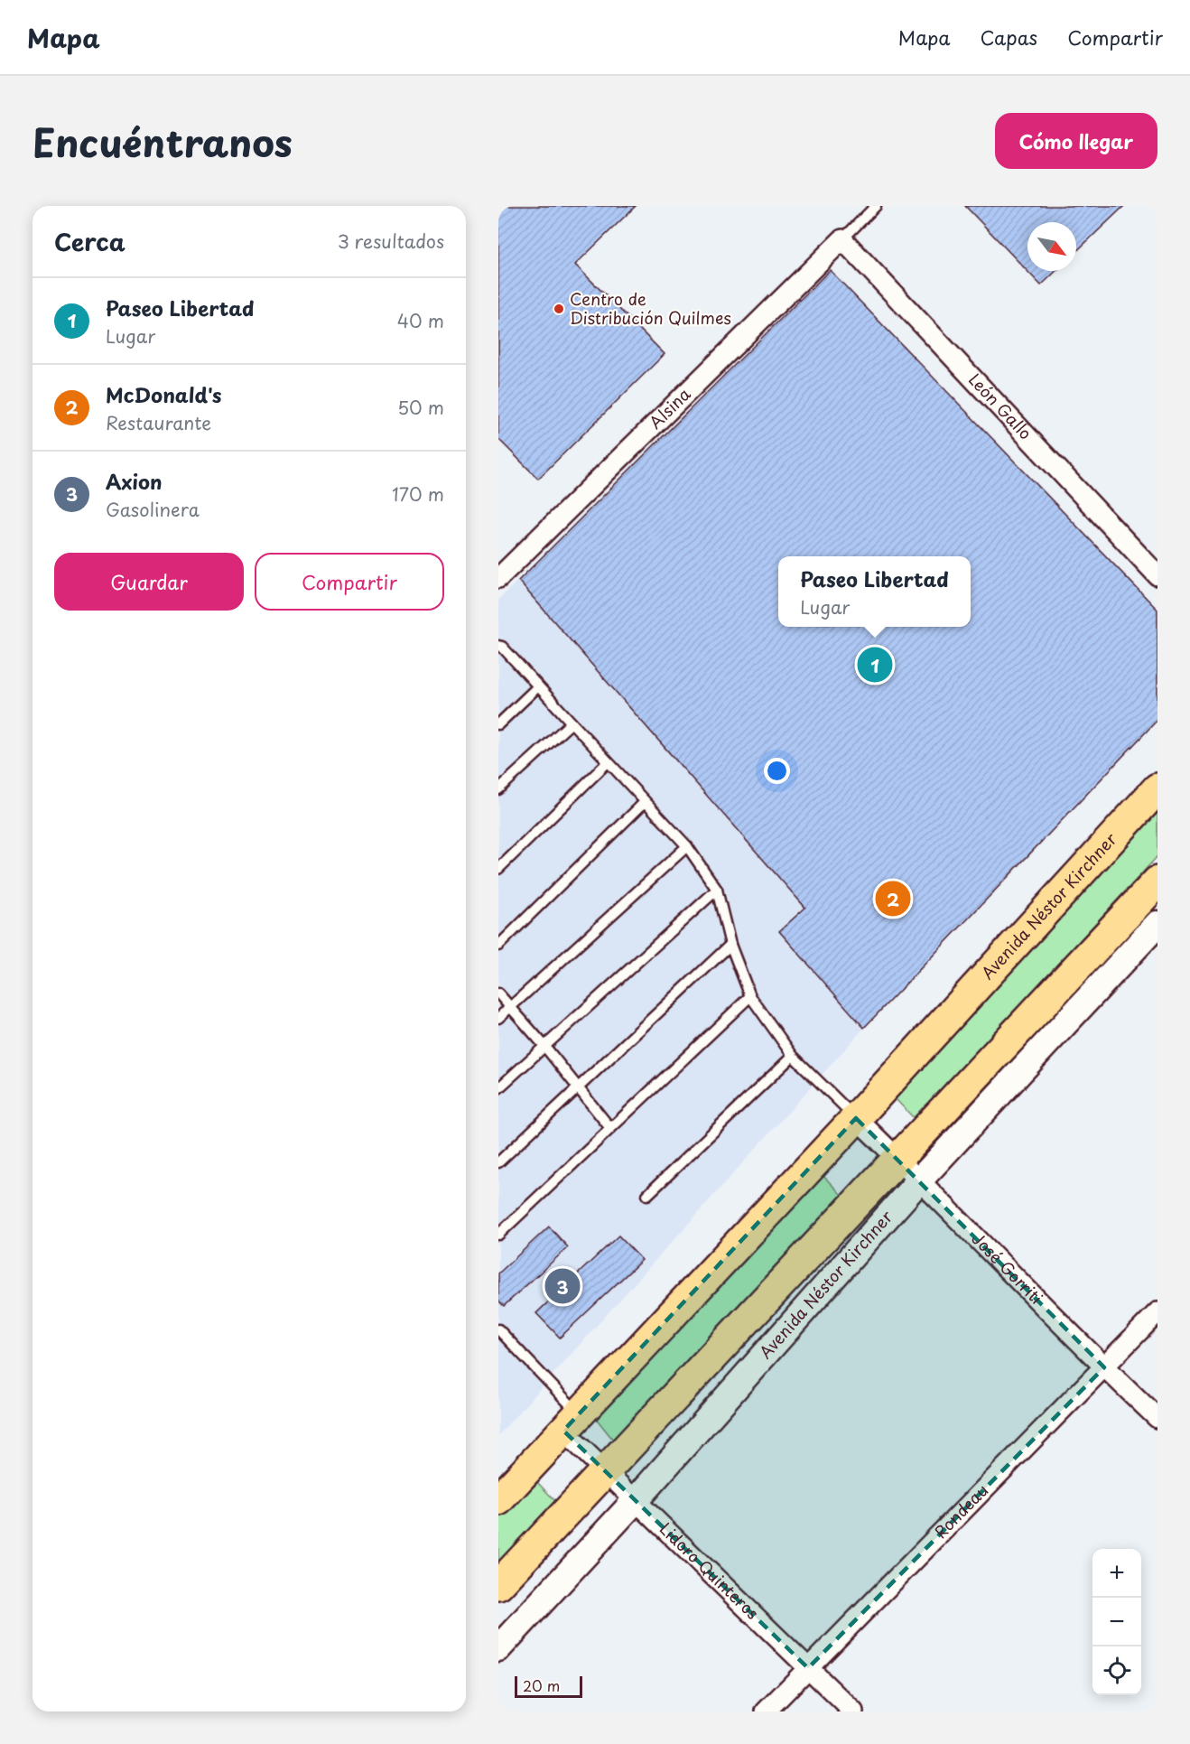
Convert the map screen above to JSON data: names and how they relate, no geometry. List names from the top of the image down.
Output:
{
  "streets": {
    "main road": ["Avenida Néstor Kirchner"],
    "street": [
      "León Gallo",
      "Alsina",
      "José Gorriti",
      "Rondeau",
      "Lidoro Quinteros"
    ]
  },
  "crossings": [
    ["León Gallo", "Alsina"],
    ["Avenida Néstor Kirchner", "José Gorriti"],
    ["Avenida Néstor Kirchner", "Lidoro Quinteros"],
    ["José Gorriti", "Rondeau"],
    ["Rondeau", "Lidoro Quinteros"]
  ],
  "places": ["Centro de Distribución Quilmes"],
  "scale_bar": "20 m",
  "north": "bottom right",
  "page": {
    "header": "Mapa",
    "nav": ["Mapa", "Capas", "Compartir"],
    "title": "Encuéntranos",
    "buttons": [
      "Cómo llegar",
      ["Guardar", "Compartir"]
    ],
    "heading": ["Cerca", "3 resultados"],
    "list": [
      {
        "mark": "1",
        "name": "Paseo Libertad",
        "note": "Lugar",
        "value": "40 m"
      },
      {
        "mark": "2",
        "name": "McDonald's",
        "note": "Restaurante",
        "value": "50 m"
      },
      {
        "mark": "3",
        "name": "Axion",
        "note": "Gasolinera",
        "value": "170 m"
      }
    ],
    "popup": ["Paseo Libertad", "Lugar"],
    "pins": ["1", "2", "3"],
    "map_buttons": ["+", "−"],
    "scale": "20 m"
  }
}
